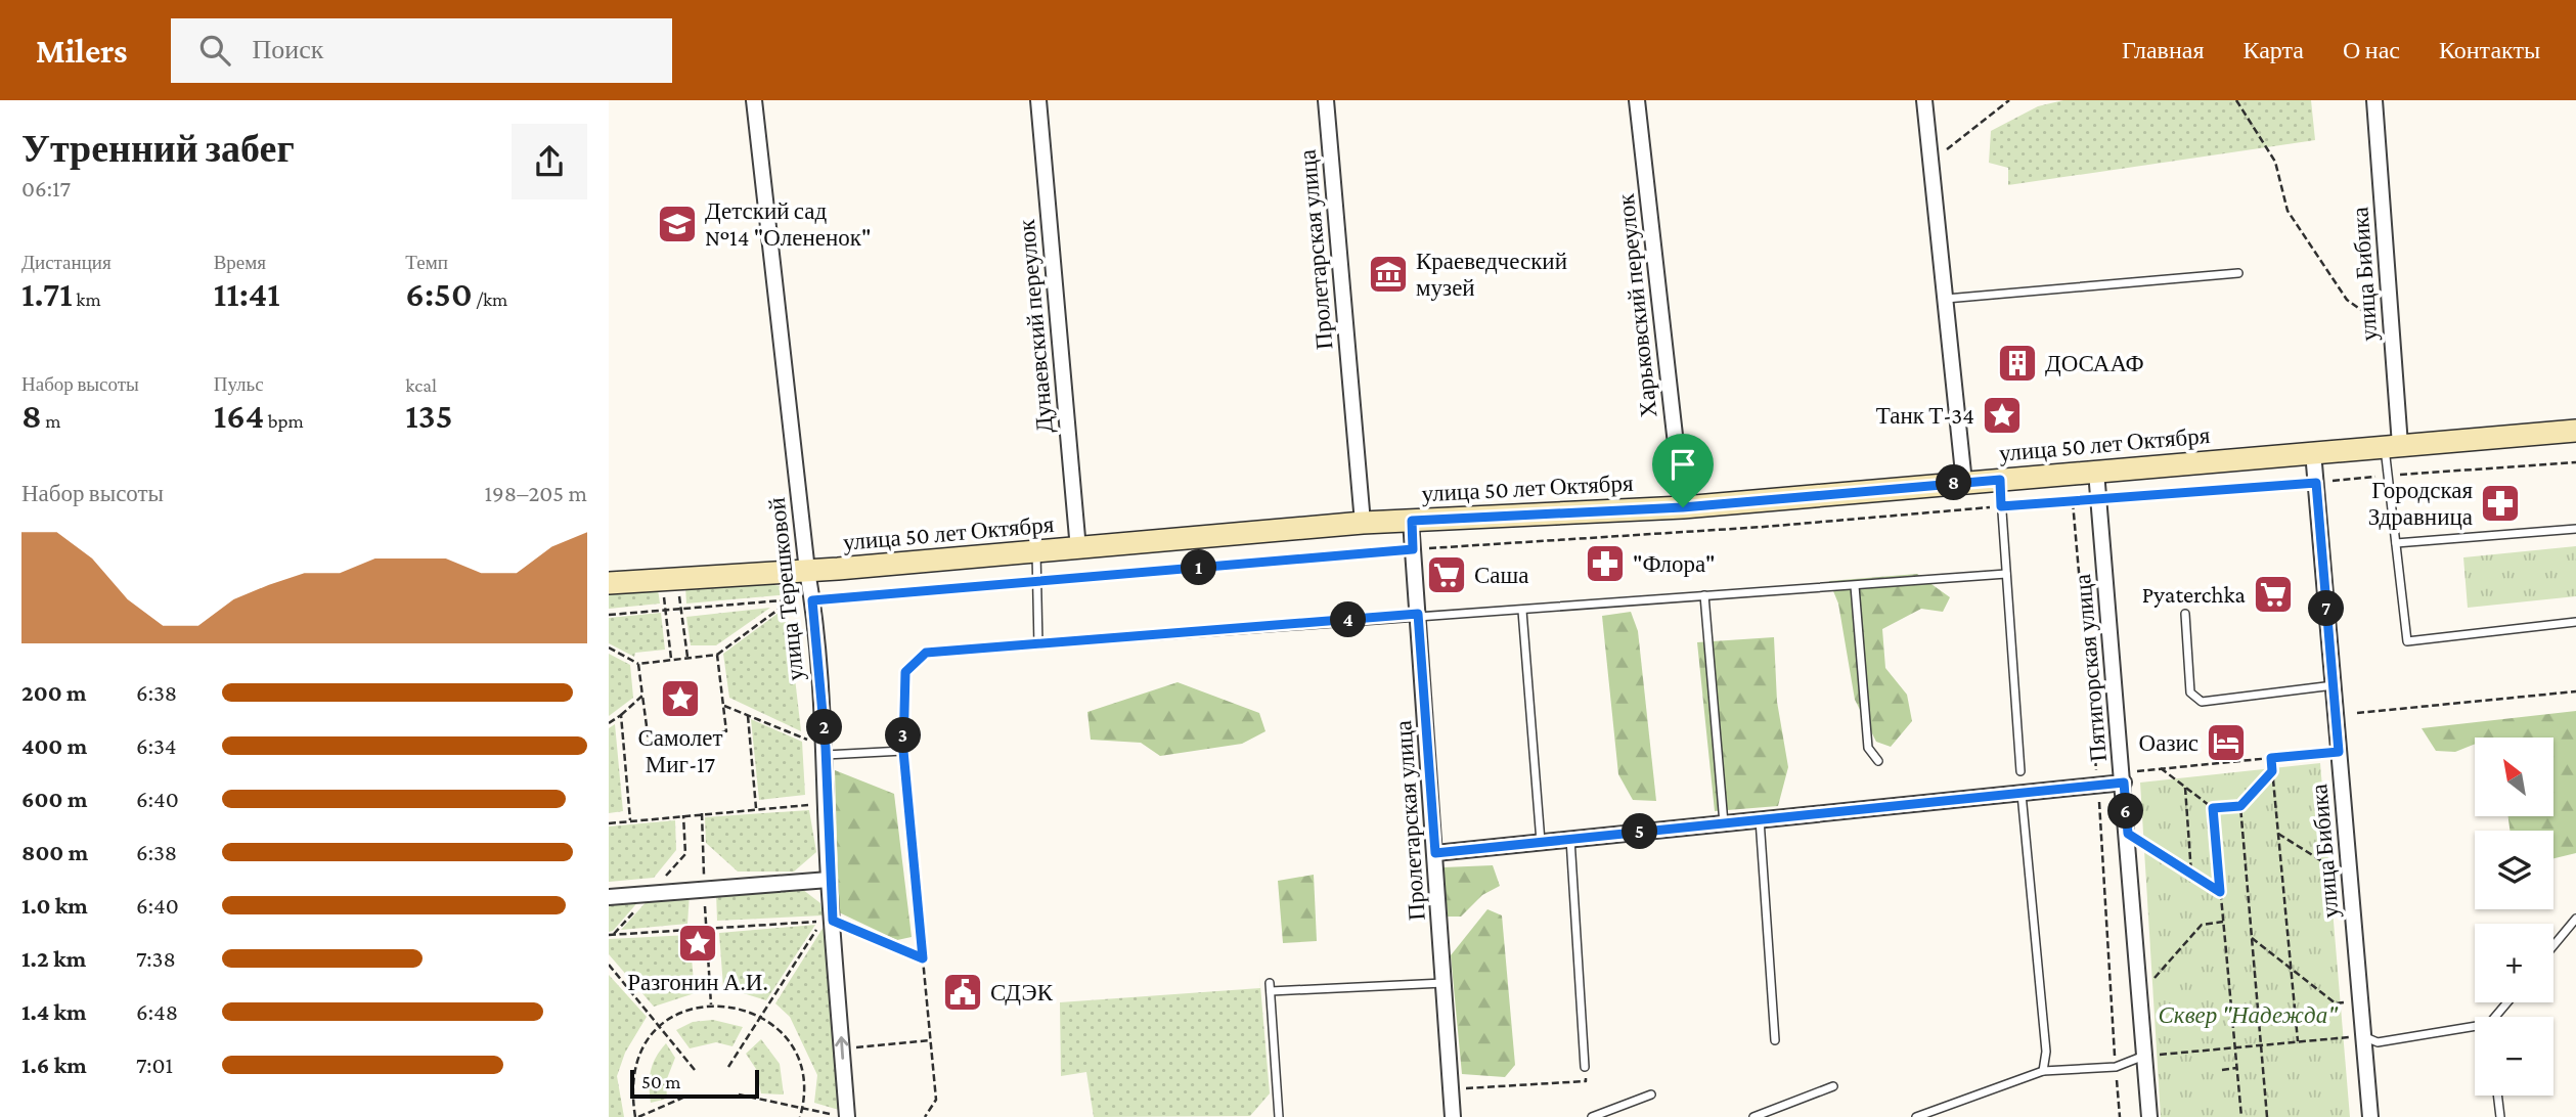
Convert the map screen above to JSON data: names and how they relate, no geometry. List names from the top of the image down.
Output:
{
  "streets": {
    "main road": ["улица 50 лет Октября"],
    "street": [
      "Пролетарская улица",
      "улица Бибика",
      "Харьковский переулок",
      "Дунаевский переулок",
      "улица Терешковой",
      "Пятигорская улица"
    ]
  },
  "crossings": [
    ["Пролетарская улица", "улица 50 лет Октября"],
    ["улица Бибика", "улица 50 лет Октября"],
    ["Харьковский переулок", "улица 50 лет Октября"],
    ["Дунаевский переулок", "улица 50 лет Октября"],
    ["улица 50 лет Октября", "улица Терешковой"],
    ["улица 50 лет Октября", "Пятигорская улица"]
  ],
  "parks": ["Сквер \"Надежда\""],
  "places": {
    "school or university": ["Детский сад №14 \"Олененок\""],
    "museum": ["Краеведческий музей"],
    "building": ["ДОСААФ"],
    "place": ["Танк Т-34", "Самолет Миг-17", "Разгонин А.И."],
    "pharmacy": ["Городская Здравница", "\"Флора\""],
    "supermarket": ["Саша", "Pyaterchka"],
    "hotel": ["Оазис"],
    "public building": ["СДЭК"]
  },
  "scale_bar": "50 m",
  "north": "top left",
  "page": {
    "header": "Milers",
    "search": "Поиск",
    "nav": [
      "Главная",
      "Карта",
      "О нас",
      "Контакты"
    ],
    "heading": ["Утренний забег", "06:17"],
    "stats": [
      ["Дистанция", "1.71 km"],
      ["Время", "11:41"],
      ["Темп", "6:50 /km"],
      ["Набор высоты", "8 m"],
      ["Пульс", "164 bpm"],
      ["kcal", "135"]
    ],
    "pins": [
      "8",
      "1",
      "7",
      "4",
      "2",
      "3",
      "6",
      "5"
    ],
    "chart": ["Набор высоты", "198–205 m"],
    "list": [
      {
        "name": "200 m",
        "note": "6:38"
      },
      {
        "name": "400 m",
        "note": "6:34"
      },
      {
        "name": "600 m",
        "note": "6:40"
      },
      {
        "name": "800 m",
        "note": "6:38"
      },
      {
        "name": "1.0 km",
        "note": "6:40"
      },
      {
        "name": "1.2 km",
        "note": "7:38"
      },
      {
        "name": "1.4 km",
        "note": "6:48"
      },
      {
        "name": "1.6 km",
        "note": "7:01"
      }
    ],
    "map_buttons": ["+", "−"],
    "scale": "50 m"
  }
}
